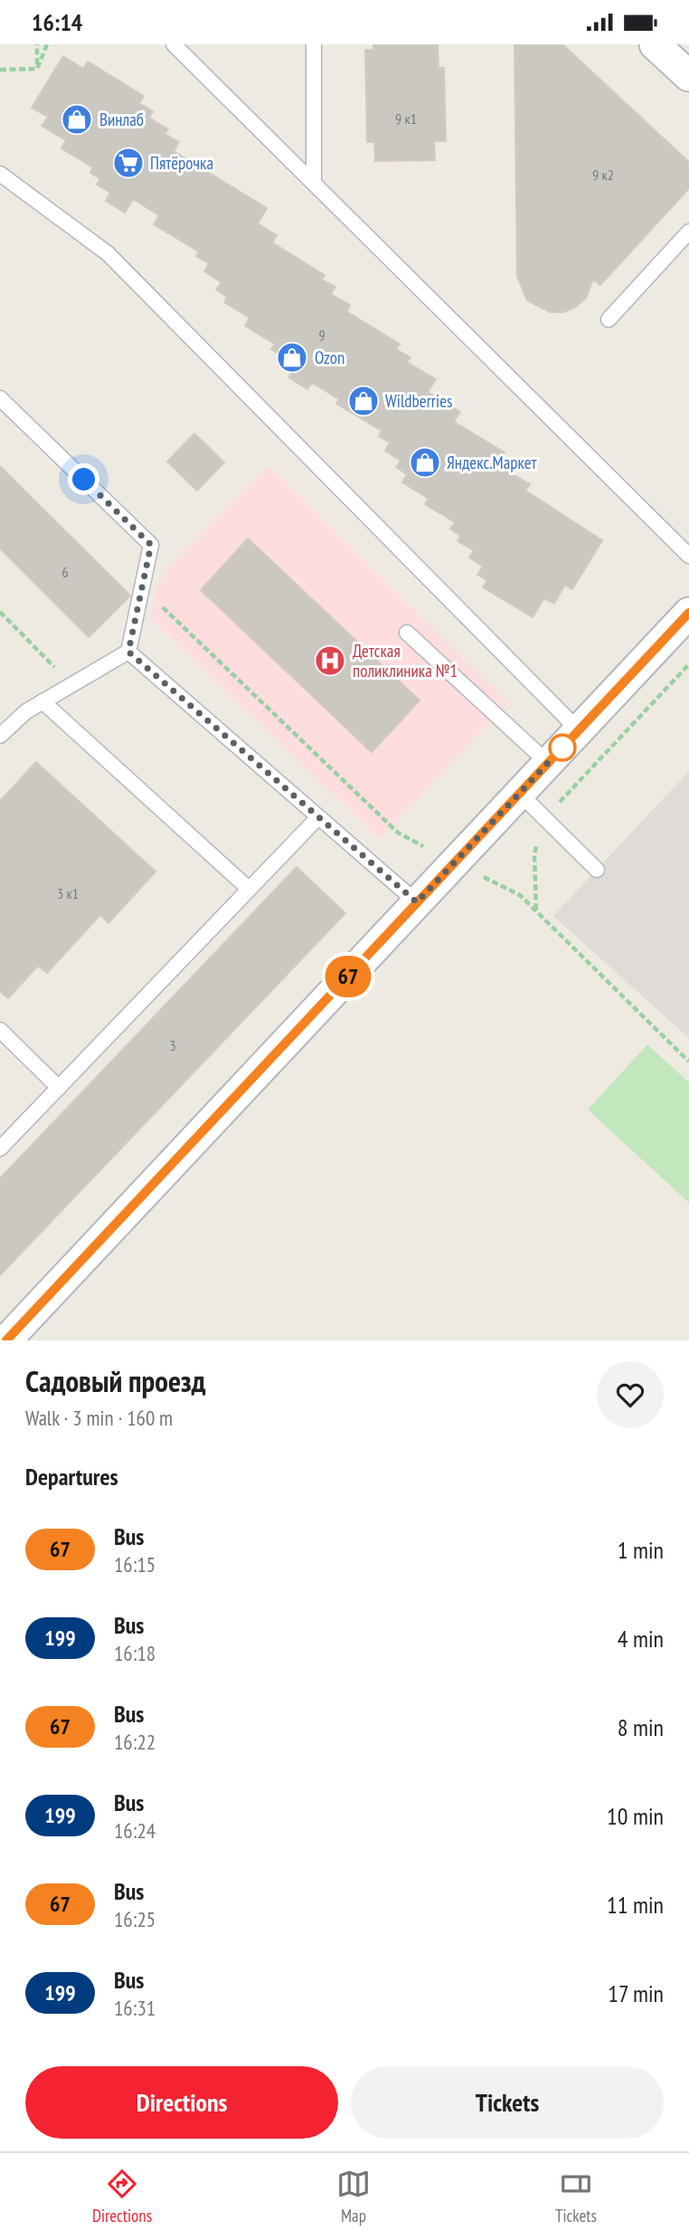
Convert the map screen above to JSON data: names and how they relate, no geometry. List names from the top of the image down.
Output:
{
  "places": {
    "shop": [
      "Винлаб",
      "Ozon",
      "Wildberries",
      "Яндекс.Маркет"
    ],
    "supermarket": ["Пятёрочка"],
    "hospital": ["Детская поликлиника №1"]
  },
  "lines": ["bus line 67"],
  "house_numbers": [
    "9 к1",
    "9 к2",
    "9",
    "6",
    "3 к1",
    "3"
  ],
  "page": {
    "status": "16:14",
    "on_map": "67",
    "heading": [
      ["Садовый проезд", "Walk · 3 min · 160 m"],
      "Departures"
    ],
    "list": [
      {
        "mark": "67",
        "name": "Bus",
        "note": "16:15",
        "value": "1 min"
      },
      {
        "mark": "199",
        "name": "Bus",
        "note": "16:18",
        "value": "4 min"
      },
      {
        "mark": "67",
        "name": "Bus",
        "note": "16:22",
        "value": "8 min"
      },
      {
        "mark": "199",
        "name": "Bus",
        "note": "16:24",
        "value": "10 min"
      },
      {
        "mark": "67",
        "name": "Bus",
        "note": "16:25",
        "value": "11 min"
      },
      {
        "mark": "199",
        "name": "Bus",
        "note": "16:31",
        "value": "17 min"
      }
    ],
    "buttons": ["Directions", "Tickets"],
    "tabs": ["Directions", "Map", "Tickets"]
  }
}
